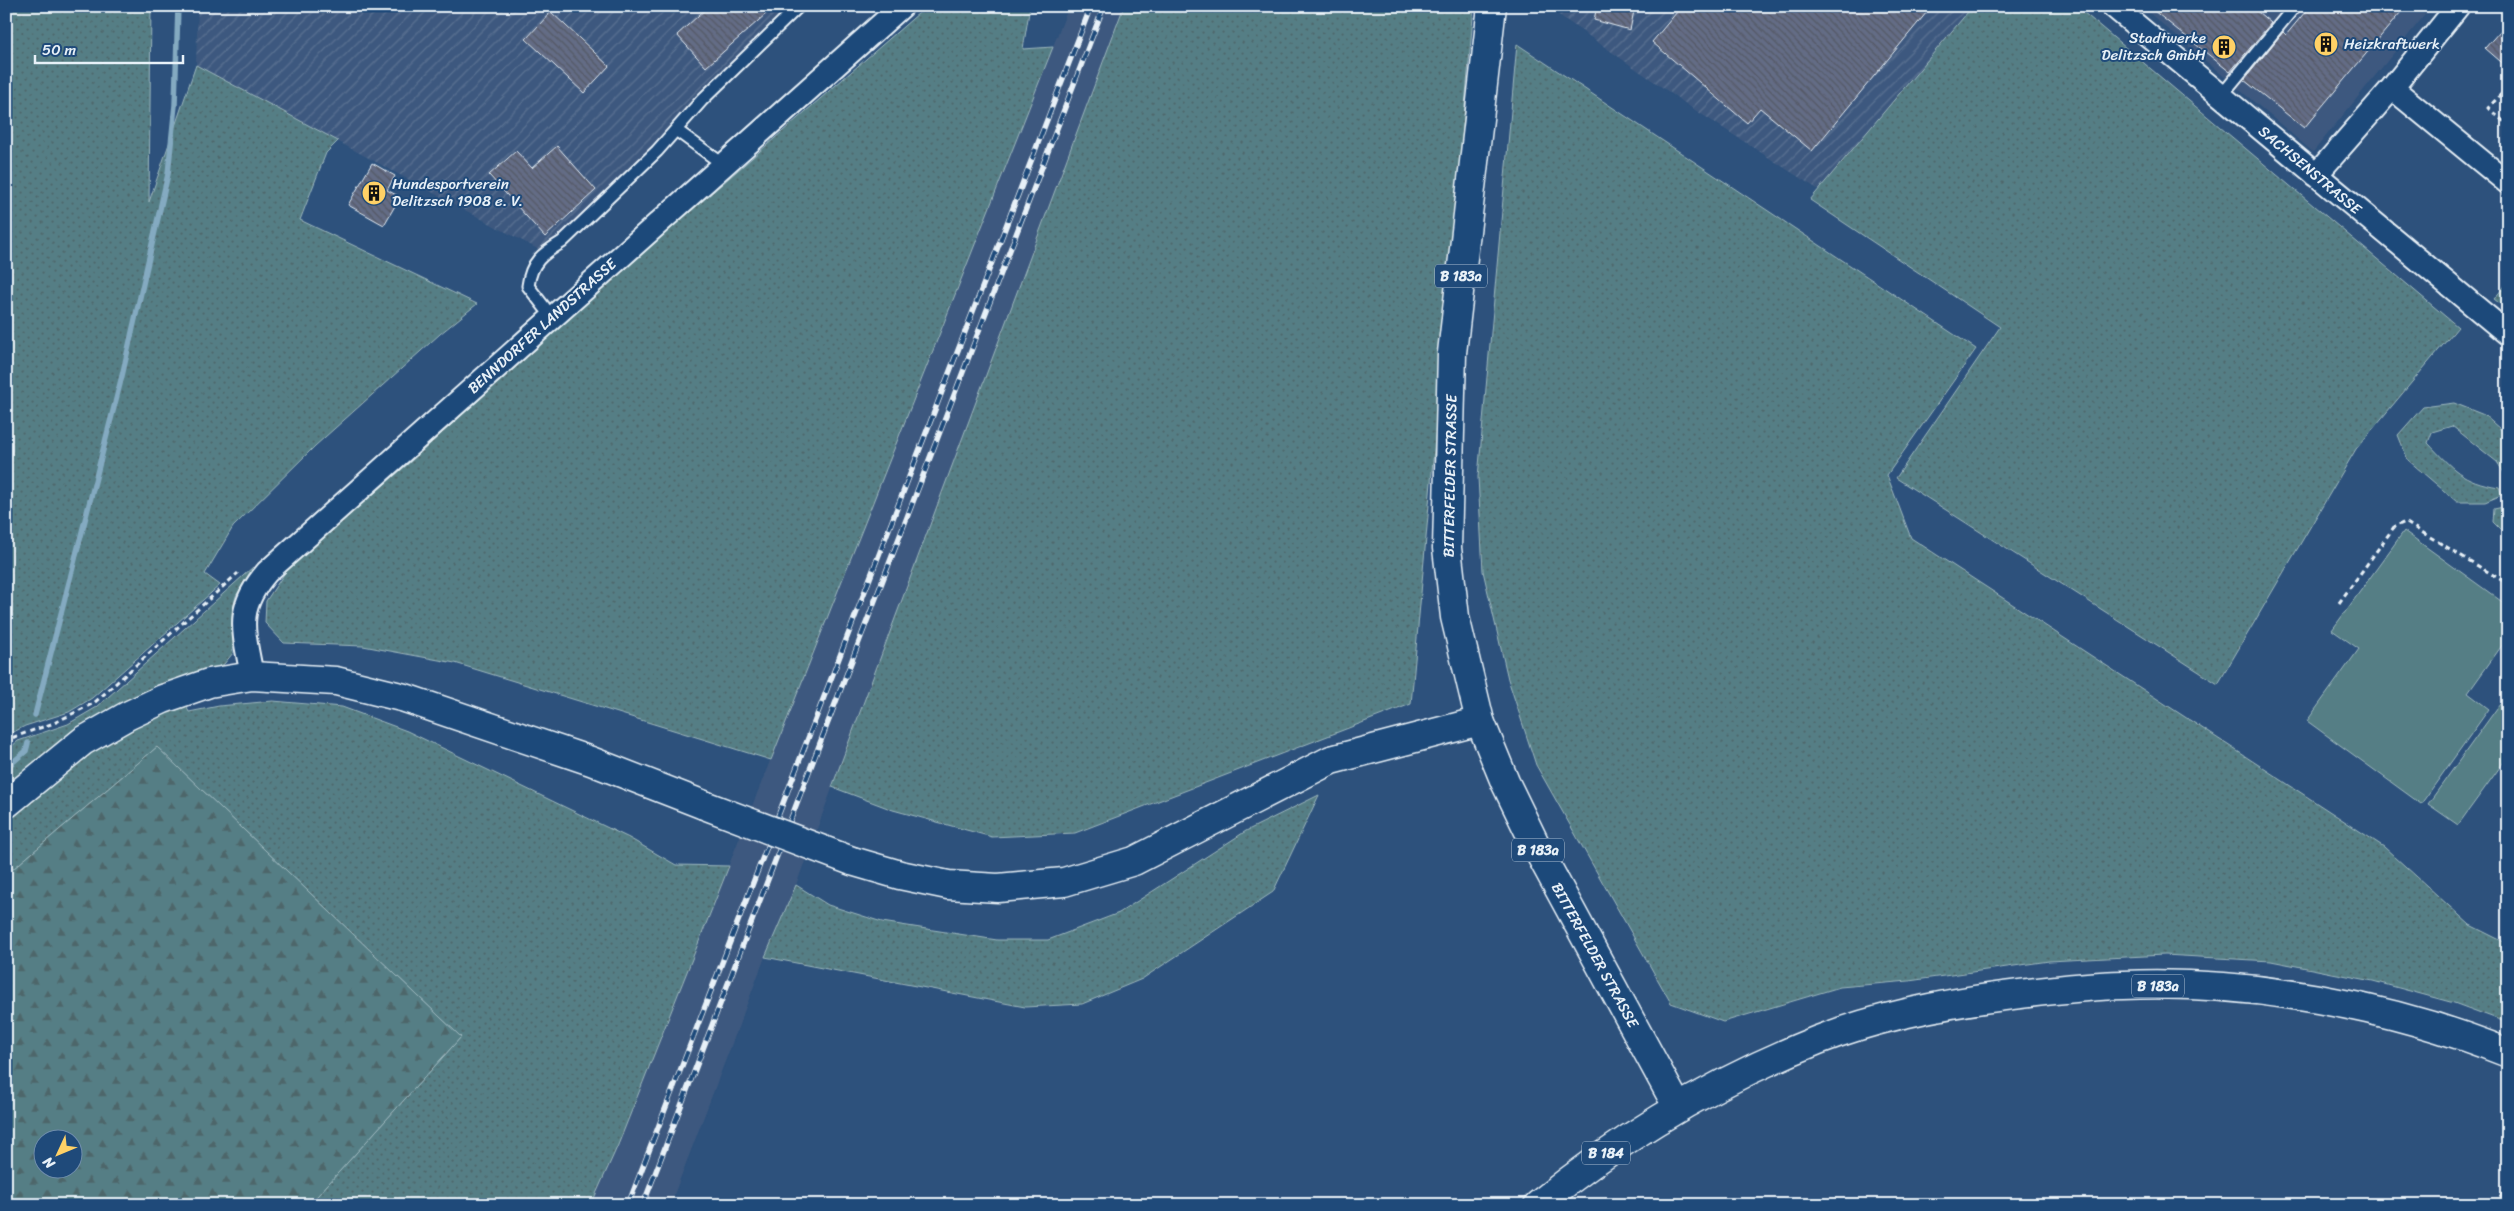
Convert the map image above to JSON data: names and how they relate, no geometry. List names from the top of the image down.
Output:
{
  "streets": {
    "main road": ["B 183a", "BITTERFELDER STRASSE", "B 184"],
    "street": ["SACHSENSTRASSE", "BENNDORFER LANDSTRASSE"]
  },
  "crossings": [
    ["B 183a", "BITTERFELDER STRASSE"],
    ["B 183a", "B 184"],
    ["BITTERFELDER STRASSE", "B 184"]
  ],
  "places": {
    "building": ["Heizkraftwerk", "Stadtwerke Delitzsch GmbH", "Hundesportverein Delitzsch 1908 e. V."]
  },
  "scale_bar": "50 m",
  "north": "bottom left"
}
